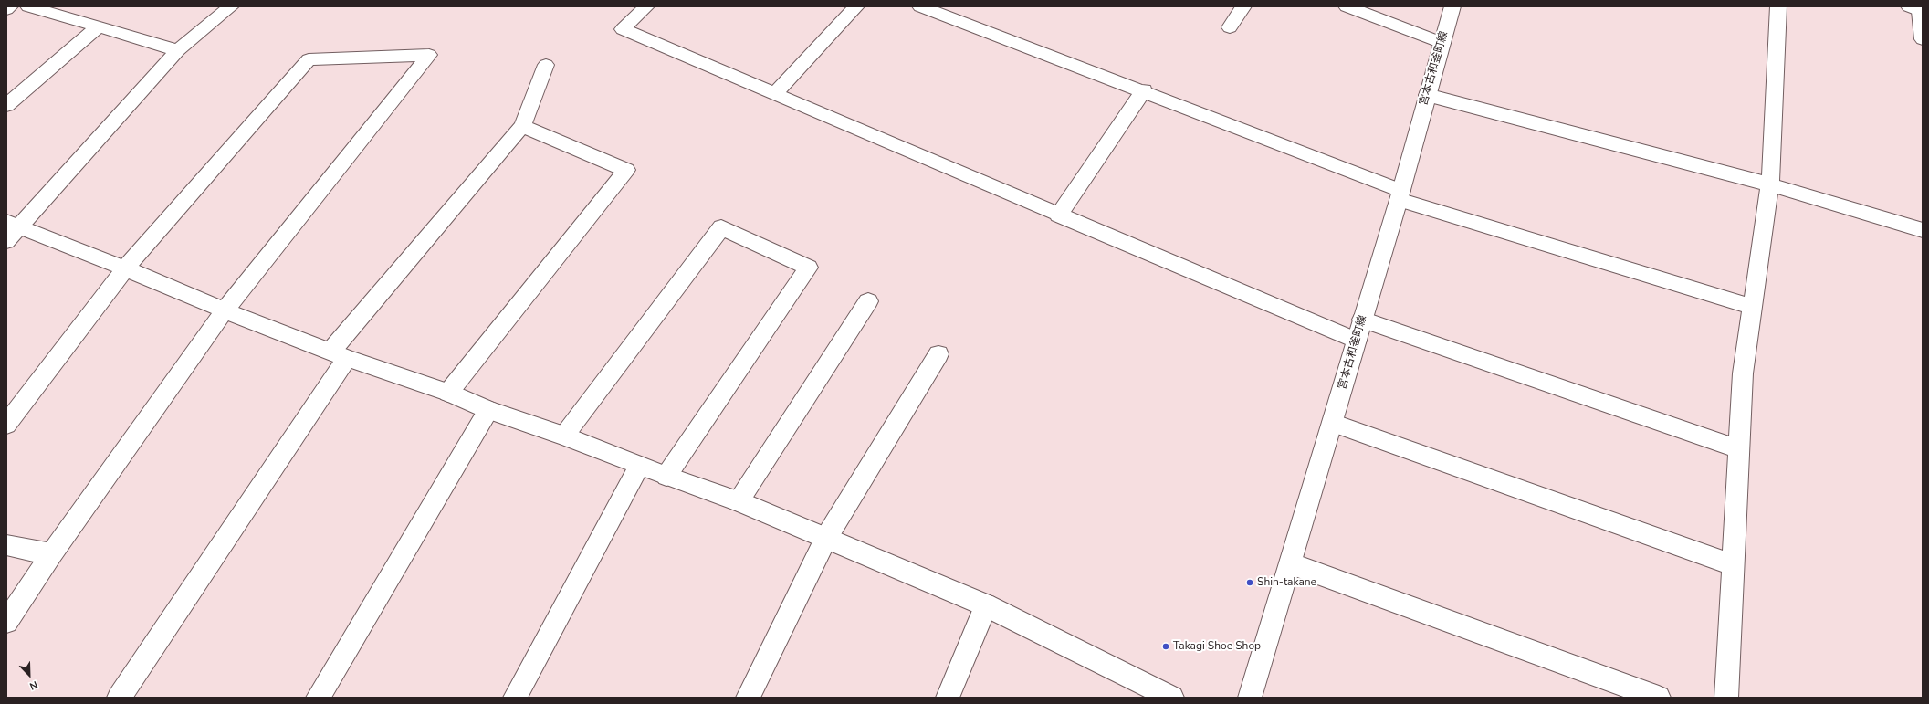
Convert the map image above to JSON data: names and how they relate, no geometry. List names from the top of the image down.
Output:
{
  "streets": {
    "street": ["宮本古和釜町線"]
  },
  "places": ["Shin-takane", "Takagi Shoe Shop"],
  "north": "bottom right"
}
